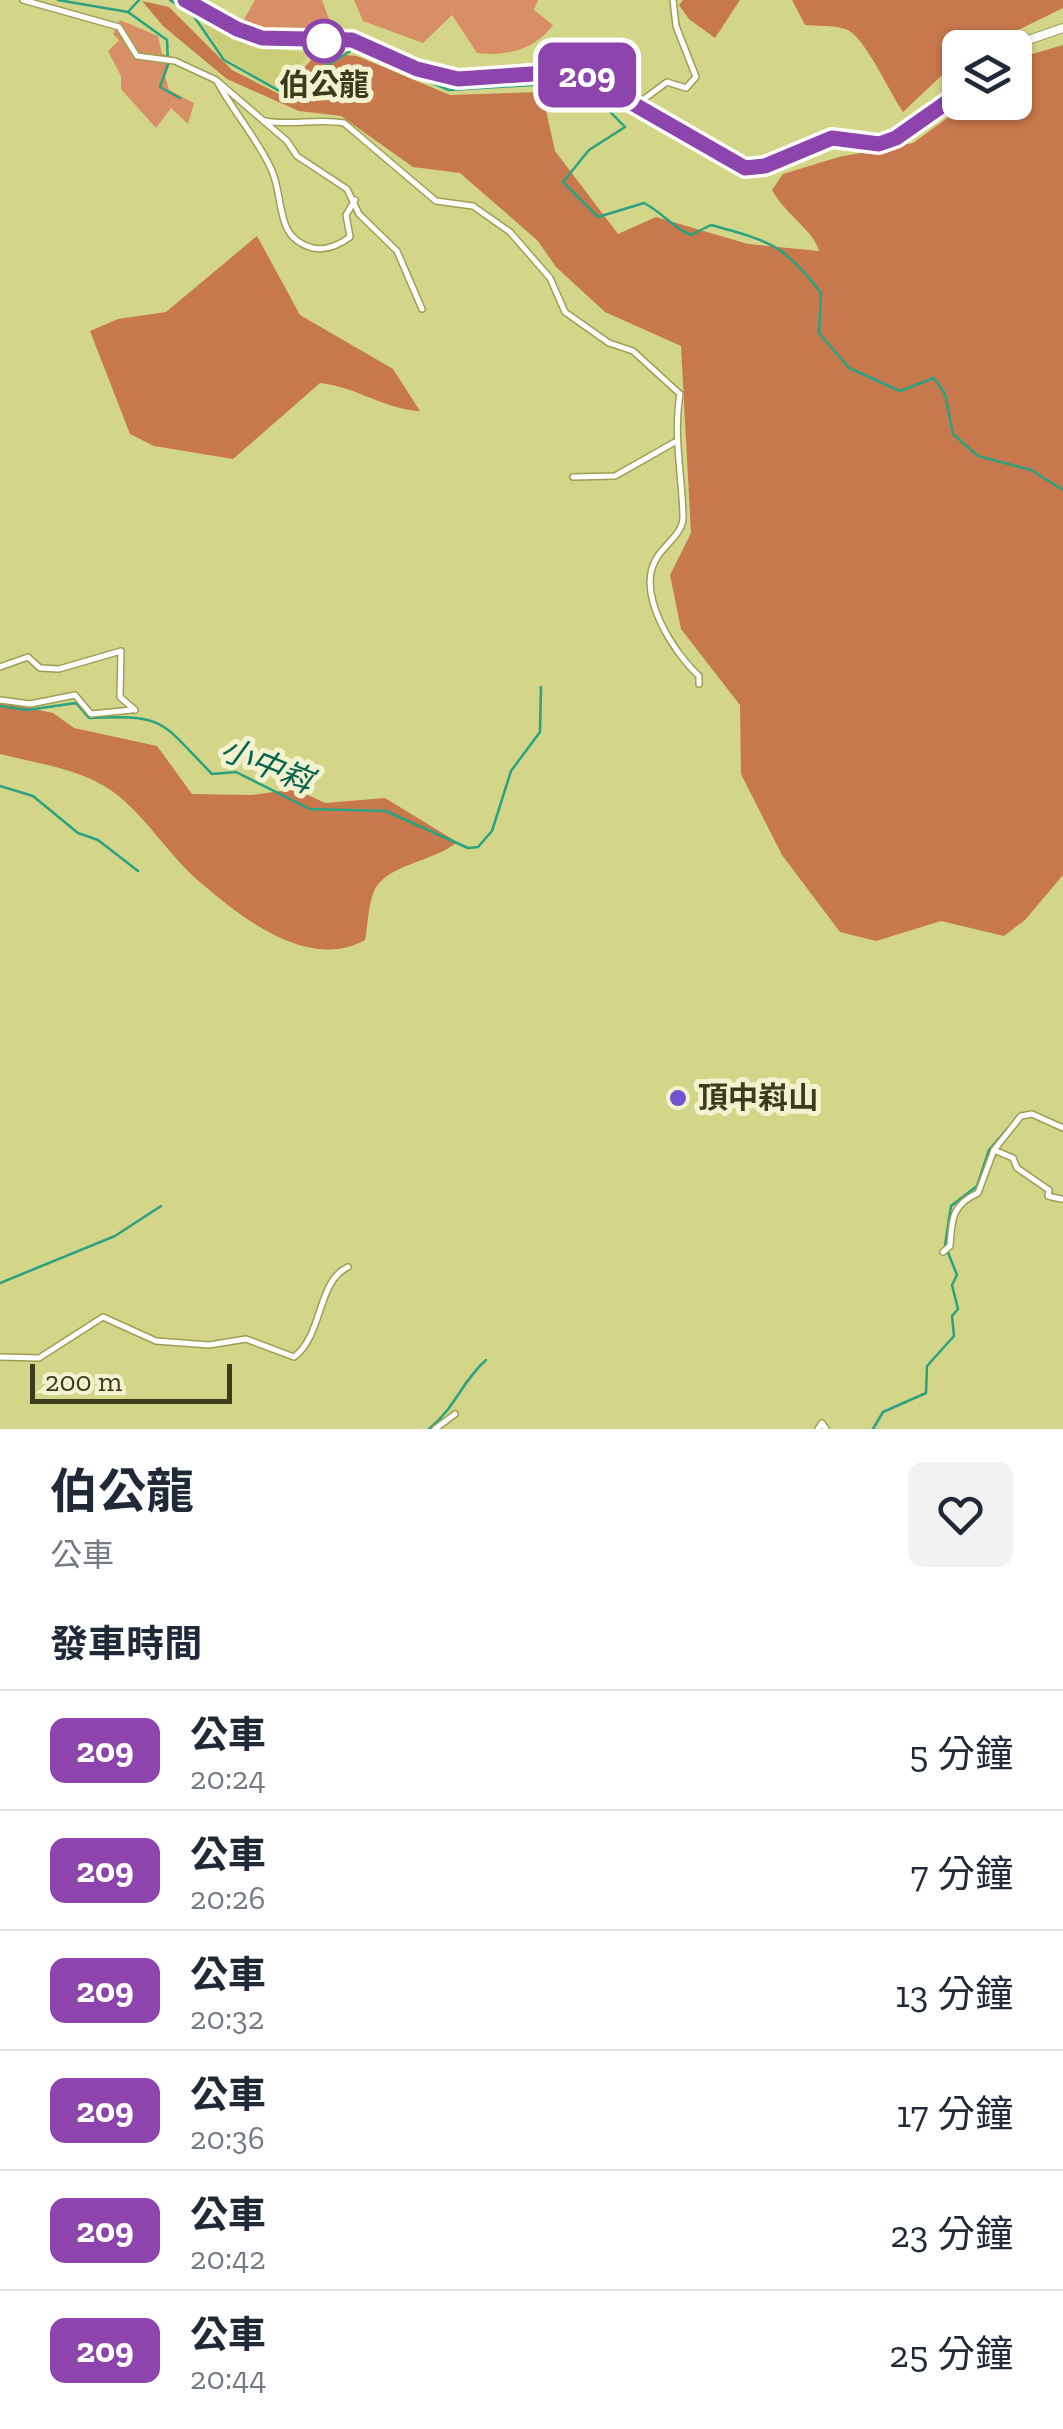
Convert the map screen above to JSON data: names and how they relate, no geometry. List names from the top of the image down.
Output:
{
  "water": ["小中嵙"],
  "places": ["伯公龍", "頂中嵙山"],
  "lines": ["bus line 209"],
  "scale_bar": "200 m",
  "page": {
    "on_map": "209",
    "scale": "200 m",
    "heading": [
      ["伯公龍", "公車"],
      "發車時間"
    ],
    "list": [
      {
        "mark": "209",
        "name": "公車",
        "note": "20:24",
        "value": "5 分鐘"
      },
      {
        "mark": "209",
        "name": "公車",
        "note": "20:26",
        "value": "7 分鐘"
      },
      {
        "mark": "209",
        "name": "公車",
        "note": "20:32",
        "value": "13 分鐘"
      },
      {
        "mark": "209",
        "name": "公車",
        "note": "20:36",
        "value": "17 分鐘"
      },
      {
        "mark": "209",
        "name": "公車",
        "note": "20:42",
        "value": "23 分鐘"
      },
      {
        "mark": "209",
        "name": "公車",
        "note": "20:44",
        "value": "25 分鐘"
      }
    ]
  }
}
